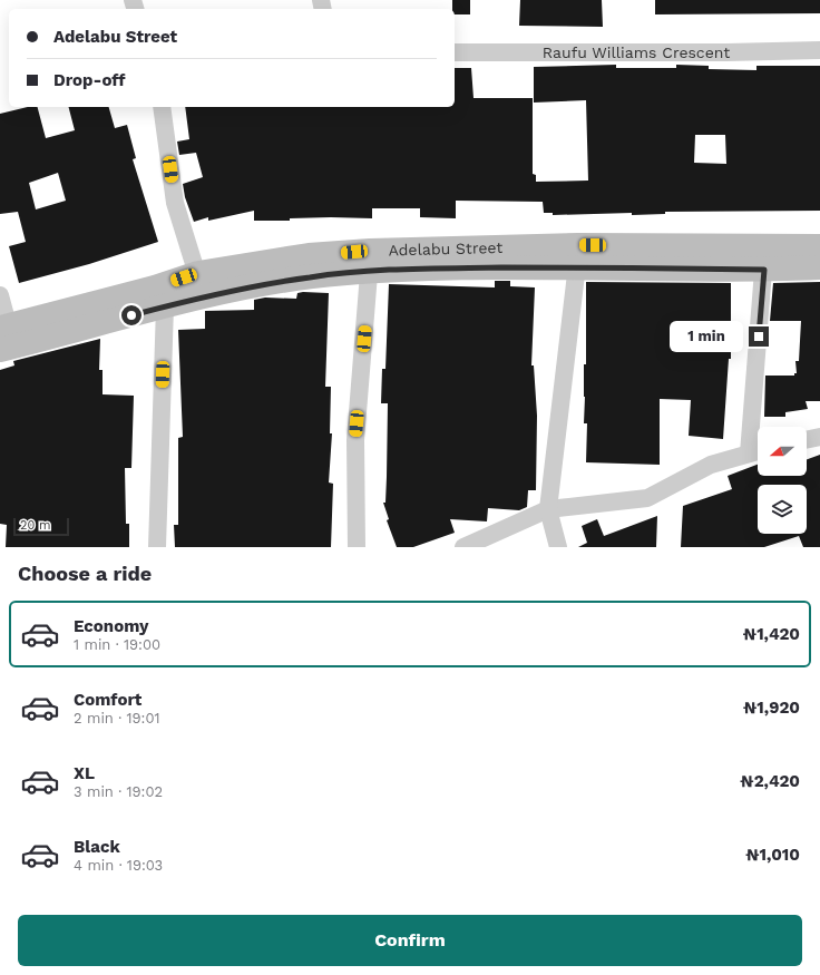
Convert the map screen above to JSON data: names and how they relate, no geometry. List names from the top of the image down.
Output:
{
  "streets": {
    "main road": ["Adelabu Street"],
    "street": ["Raufu Williams Crescent"]
  },
  "scale_bar": "20 m",
  "north": "left",
  "page": {
    "banner": ["Adelabu Street", "Drop-off"],
    "bubble": "1 min",
    "scale": "20 m",
    "heading": "Choose a ride",
    "list": [
      {
        "name": "Economy",
        "note": "1 min · 19:00",
        "value": "₦1,420"
      },
      {
        "name": "Comfort",
        "note": "2 min · 19:01",
        "value": "₦1,920"
      },
      {
        "name": "XL",
        "note": "3 min · 19:02",
        "value": "₦2,420"
      },
      {
        "name": "Black",
        "note": "4 min · 19:03",
        "value": "₦1,010"
      }
    ],
    "buttons": "Confirm"
  }
}
